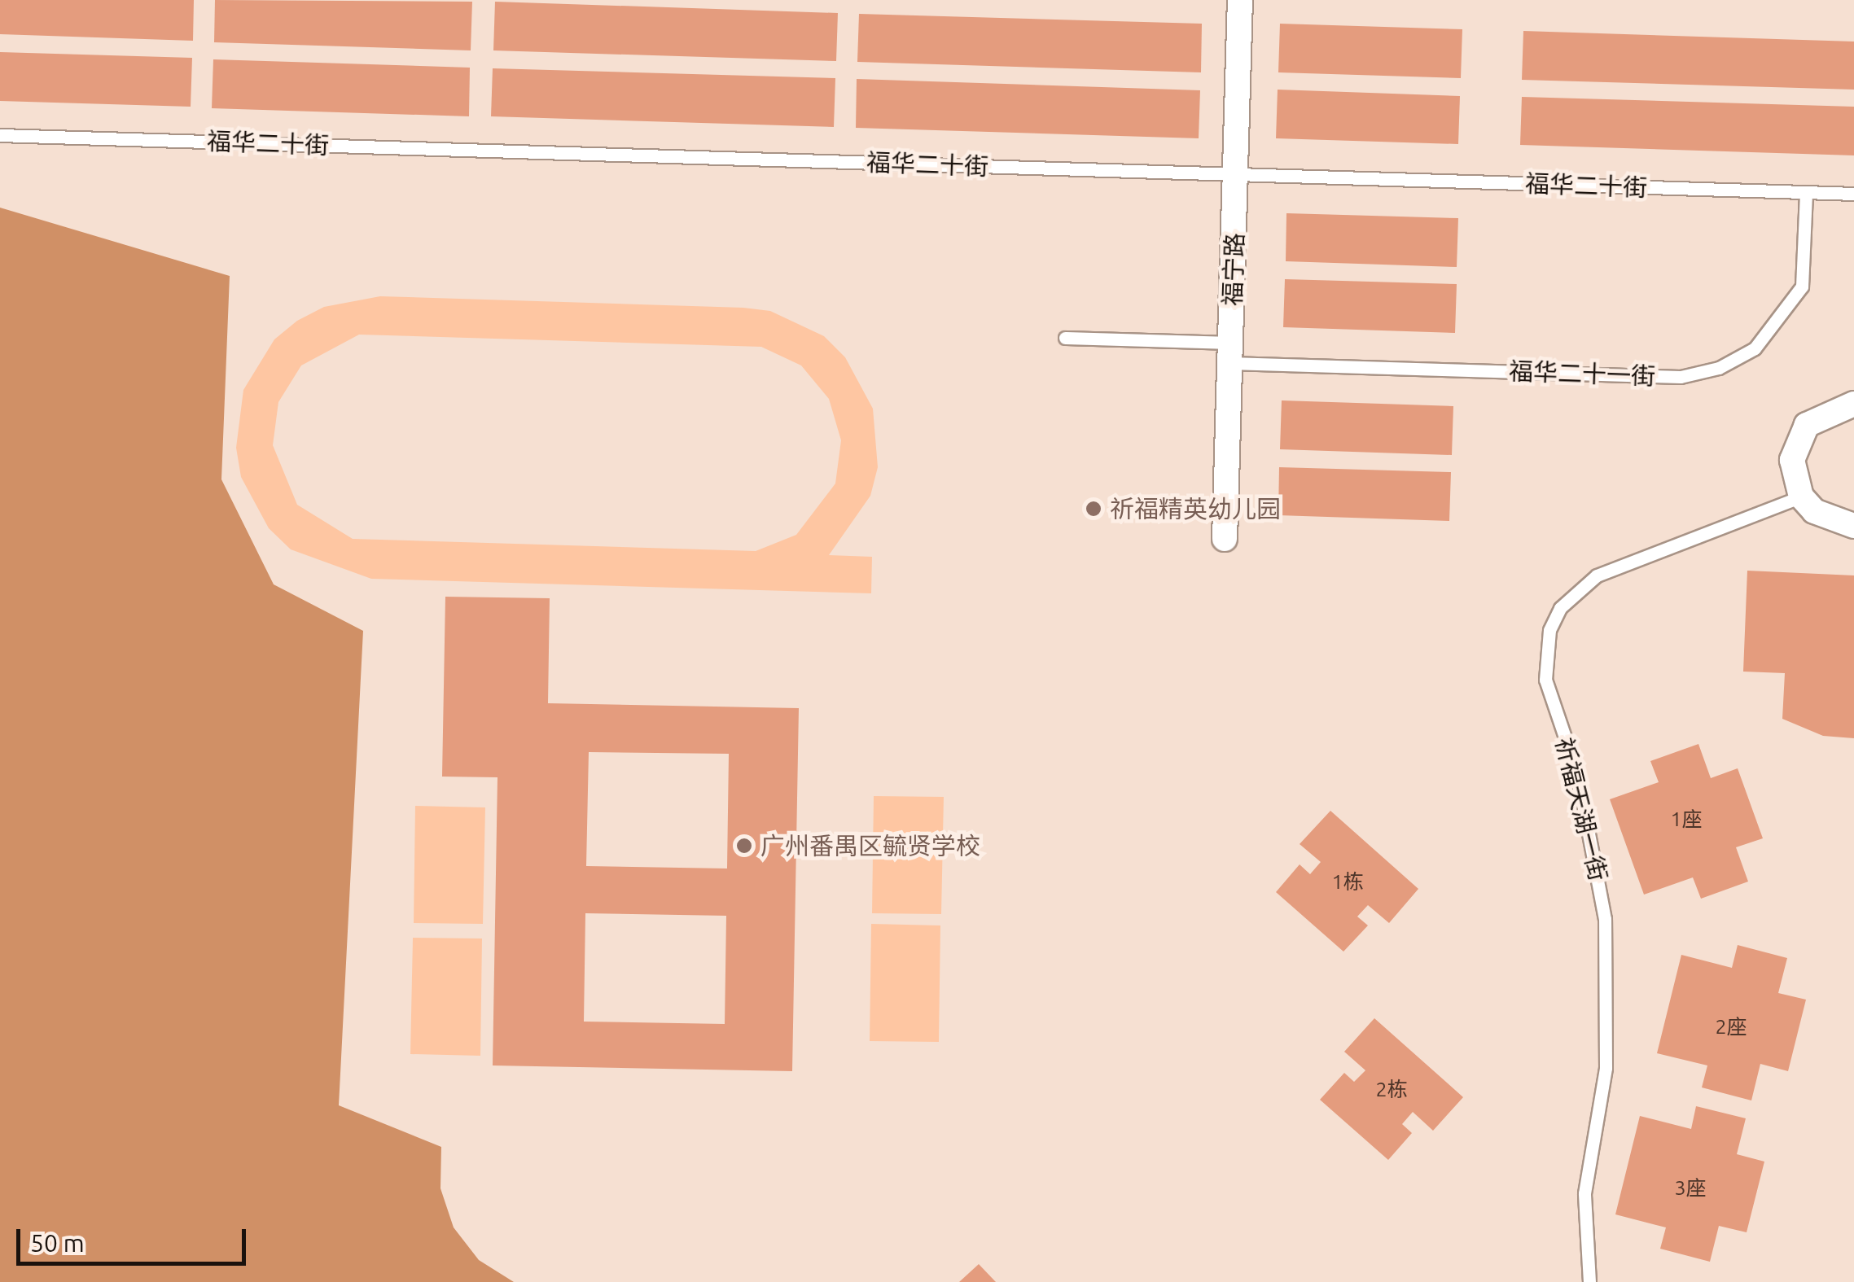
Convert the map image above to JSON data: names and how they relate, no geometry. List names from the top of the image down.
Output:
{
  "streets": {
    "street": ["福宁路"],
    "lane": ["福华二十街", "福华二十一街", "祈福天湖一街"]
  },
  "crossings": [
    ["福华二十街", "福宁路"],
    ["福华二十街", "福华二十一街"],
    ["福宁路", "福华二十一街"]
  ],
  "places": ["祈福精英幼儿园", "广州番禺区毓贤学校"],
  "house_numbers": [
    "1座",
    "1栋",
    "2座",
    "2栋",
    "3座"
  ],
  "scale_bar": "50 m"
}
